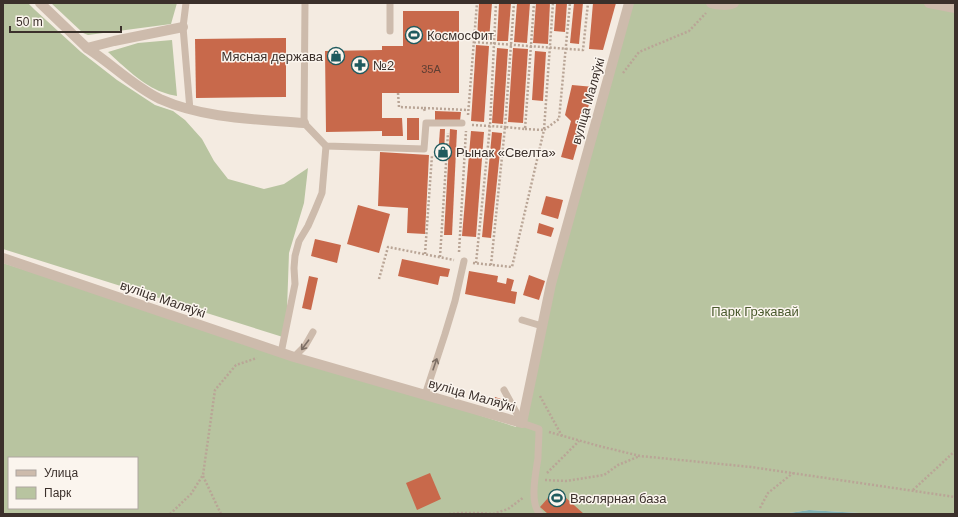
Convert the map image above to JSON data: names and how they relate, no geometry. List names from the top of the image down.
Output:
{
  "streets": {
    "street": ["вуліца Маляўкі"]
  },
  "parks": ["Парк Грэкавай"],
  "places": {
    "sports": ["КосмосФит", "Вяслярная база"],
    "shop": ["Мясная держава", "Рынак «Свелта»"],
    "pharmacy": ["№2"]
  },
  "house_numbers": ["35А"],
  "legend": ["Улица", "Парк"],
  "scale_bar": "50 m"
}
